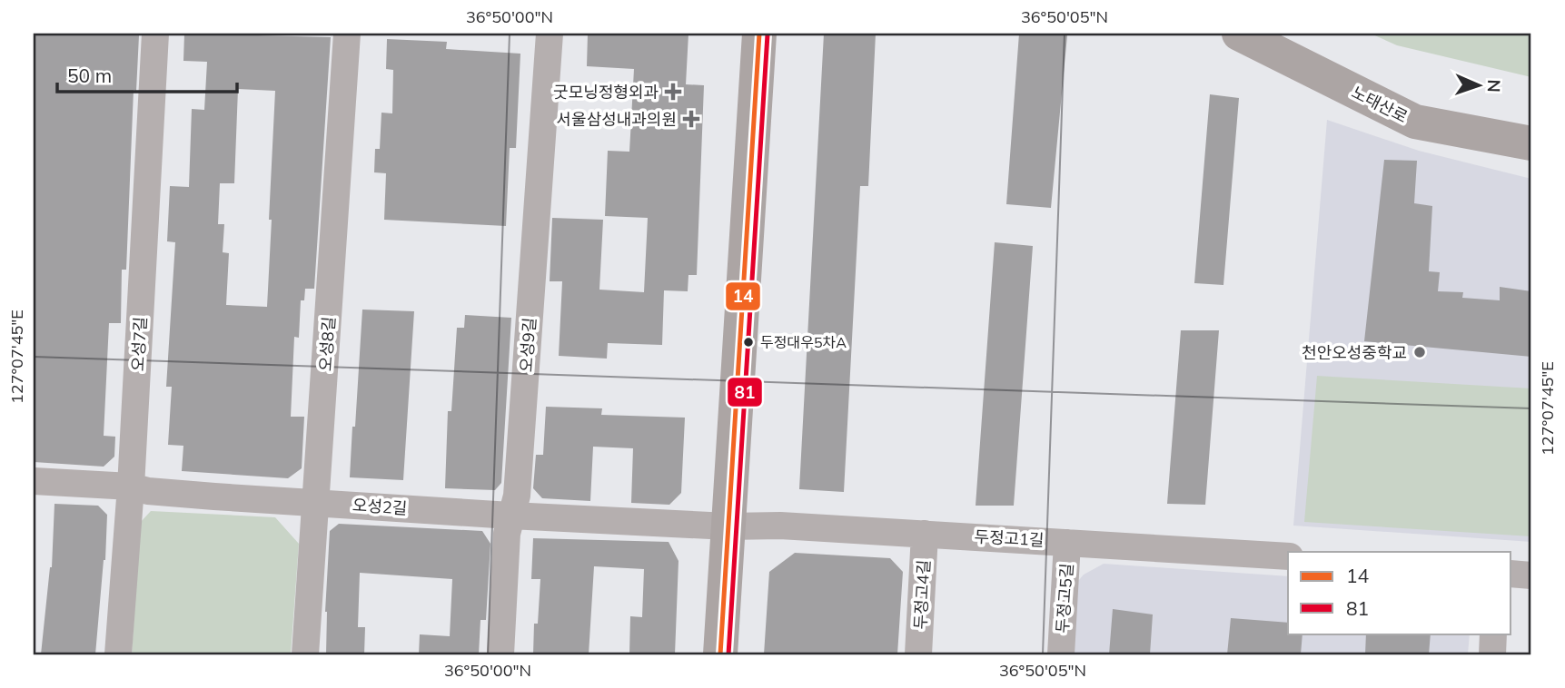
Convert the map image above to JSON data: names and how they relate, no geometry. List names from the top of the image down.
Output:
{
  "streets": {
    "street": [
      "노태산로",
      "오성7길",
      "오성8길",
      "오성9길",
      "오성2길",
      "두정고1길",
      "두정고4길",
      "두정고5길"
    ]
  },
  "crossings": [
    ["오성7길", "오성2길"],
    ["오성8길", "오성2길"],
    ["오성9길", "오성2길"],
    ["오성2길", "두정고1길"],
    ["두정고1길", "두정고4길"],
    ["두정고1길", "두정고5길"]
  ],
  "places": {
    "health": ["굿모닝정형외과", "서울삼성내과의원"],
    "other": ["두정대우5차A", "천안오성중학교"]
  },
  "lines": ["transit line 14", "transit line 81"],
  "legend": ["14", "81"],
  "scale_bar": "50 m",
  "north": "right",
  "coordinates": ["36°50'00\"N", "36°50'05\"N", "127°07'45\"E"]
}
